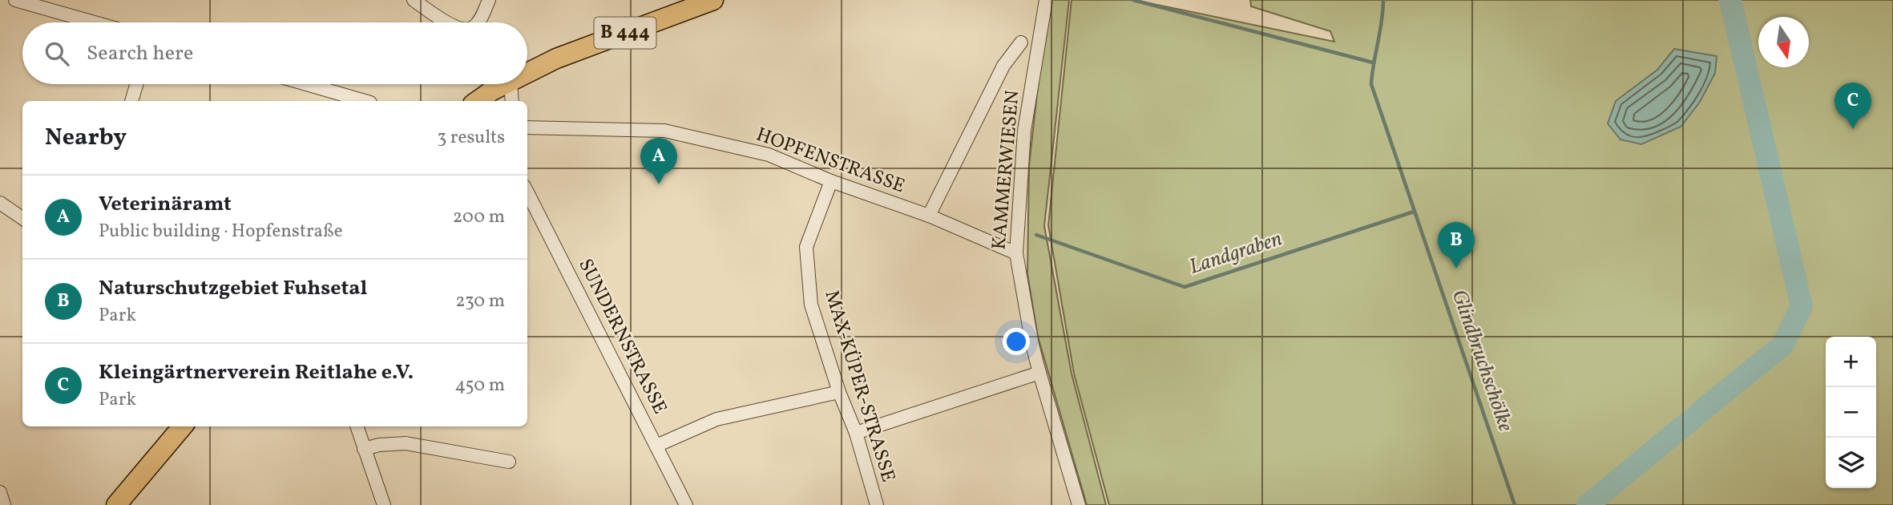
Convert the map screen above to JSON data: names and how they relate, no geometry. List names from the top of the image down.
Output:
{
  "streets": {
    "main road": ["B 444"],
    "street": [
      "HOPFENSTRASSE",
      "KAMMERWIESEN",
      "SUNDERNSTRASSE",
      "MAX-KÜPER-STRASSE"
    ]
  },
  "crossings": [
    ["HOPFENSTRASSE", "KAMMERWIESEN"],
    ["HOPFENSTRASSE", "MAX-KÜPER-STRASSE"]
  ],
  "water": ["Landgraben", "Glindbruchschölke"],
  "north": "bottom",
  "page": {
    "search": "Search here",
    "pins": ["C", "A", "B"],
    "heading": ["Nearby", "3 results"],
    "list": [
      {
        "mark": "A",
        "name": "Veterinäramt",
        "note": "Public building · Hopfenstraße",
        "value": "200 m"
      },
      {
        "mark": "B",
        "name": "Naturschutzgebiet Fuhsetal",
        "note": "Park",
        "value": "230 m"
      },
      {
        "mark": "C",
        "name": "Kleingärtnerverein Reitlahe e.V.",
        "note": "Park",
        "value": "450 m"
      }
    ],
    "map_buttons": ["+", "−"]
  }
}
